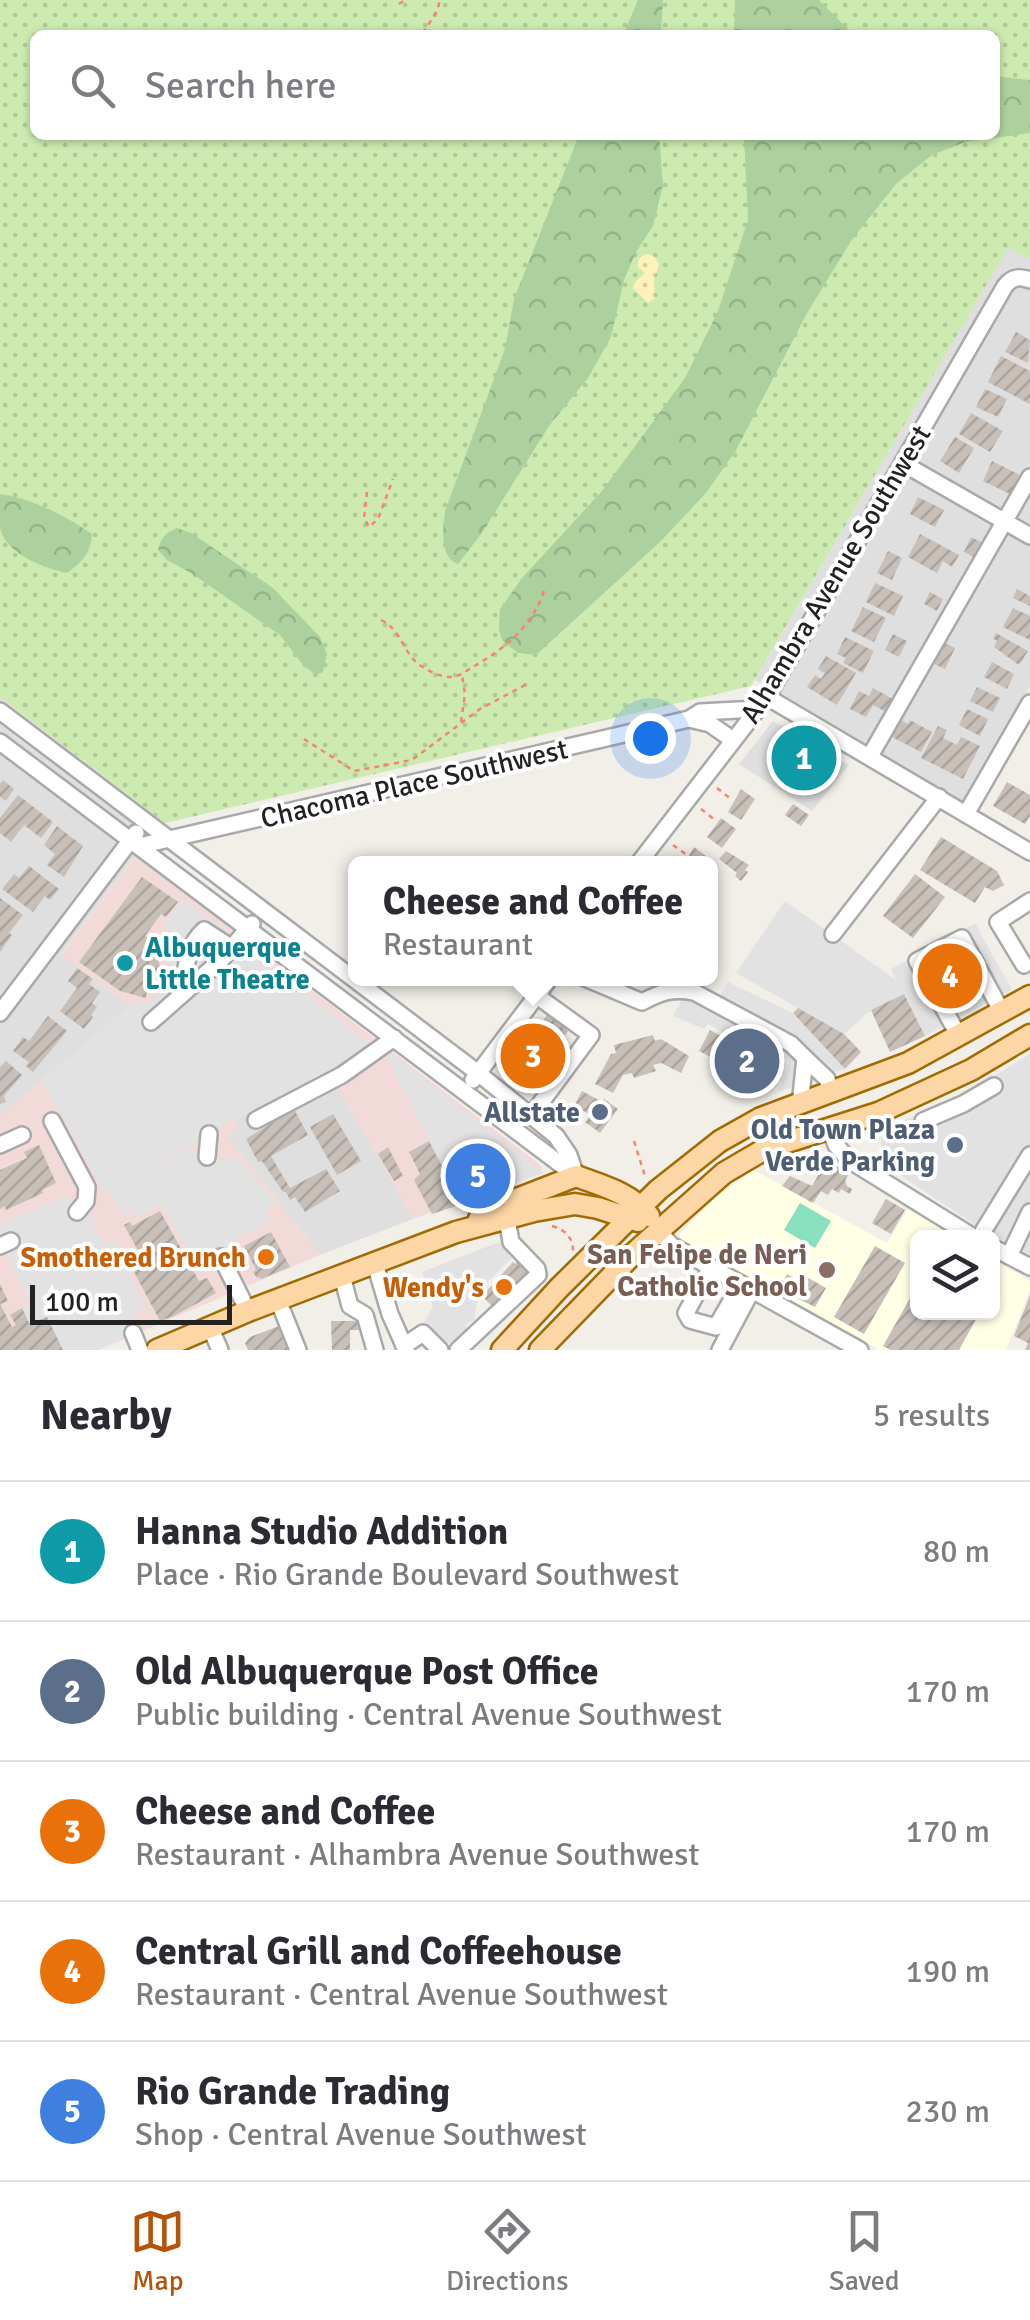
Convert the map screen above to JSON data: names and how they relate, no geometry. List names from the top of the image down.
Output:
{
  "streets": {
    "street": ["Alhambra Avenue Southwest", "Chacoma Place Southwest"]
  },
  "crossings": [
    ["Alhambra Avenue Southwest", "Chacoma Place Southwest"]
  ],
  "places": [
    "Albuquerque Little Theatre",
    "Allstate",
    "Old Town Plaza Verde Parking",
    "Smothered Brunch",
    "San Felipe de Neri Catholic School",
    "Wendy's"
  ],
  "scale_bar": "100 m",
  "page": {
    "search": "Search here",
    "pins": [
      "1",
      "4",
      "3",
      "2",
      "5"
    ],
    "popup": ["Cheese and Coffee", "Restaurant"],
    "scale": "100 m",
    "heading": ["Nearby", "5 results"],
    "list": [
      {
        "mark": "1",
        "name": "Hanna Studio Addition",
        "note": "Place · Rio Grande Boulevard Southwest",
        "value": "80 m"
      },
      {
        "mark": "2",
        "name": "Old Albuquerque Post Office",
        "note": "Public building · Central Avenue Southwest",
        "value": "170 m"
      },
      {
        "mark": "3",
        "name": "Cheese and Coffee",
        "note": "Restaurant · Alhambra Avenue Southwest",
        "value": "170 m"
      },
      {
        "mark": "4",
        "name": "Central Grill and Coffeehouse",
        "note": "Restaurant · Central Avenue Southwest",
        "value": "190 m"
      },
      {
        "mark": "5",
        "name": "Rio Grande Trading",
        "note": "Shop · Central Avenue Southwest",
        "value": "230 m"
      }
    ],
    "nav": ["Map", "Directions", "Saved"]
  }
}
